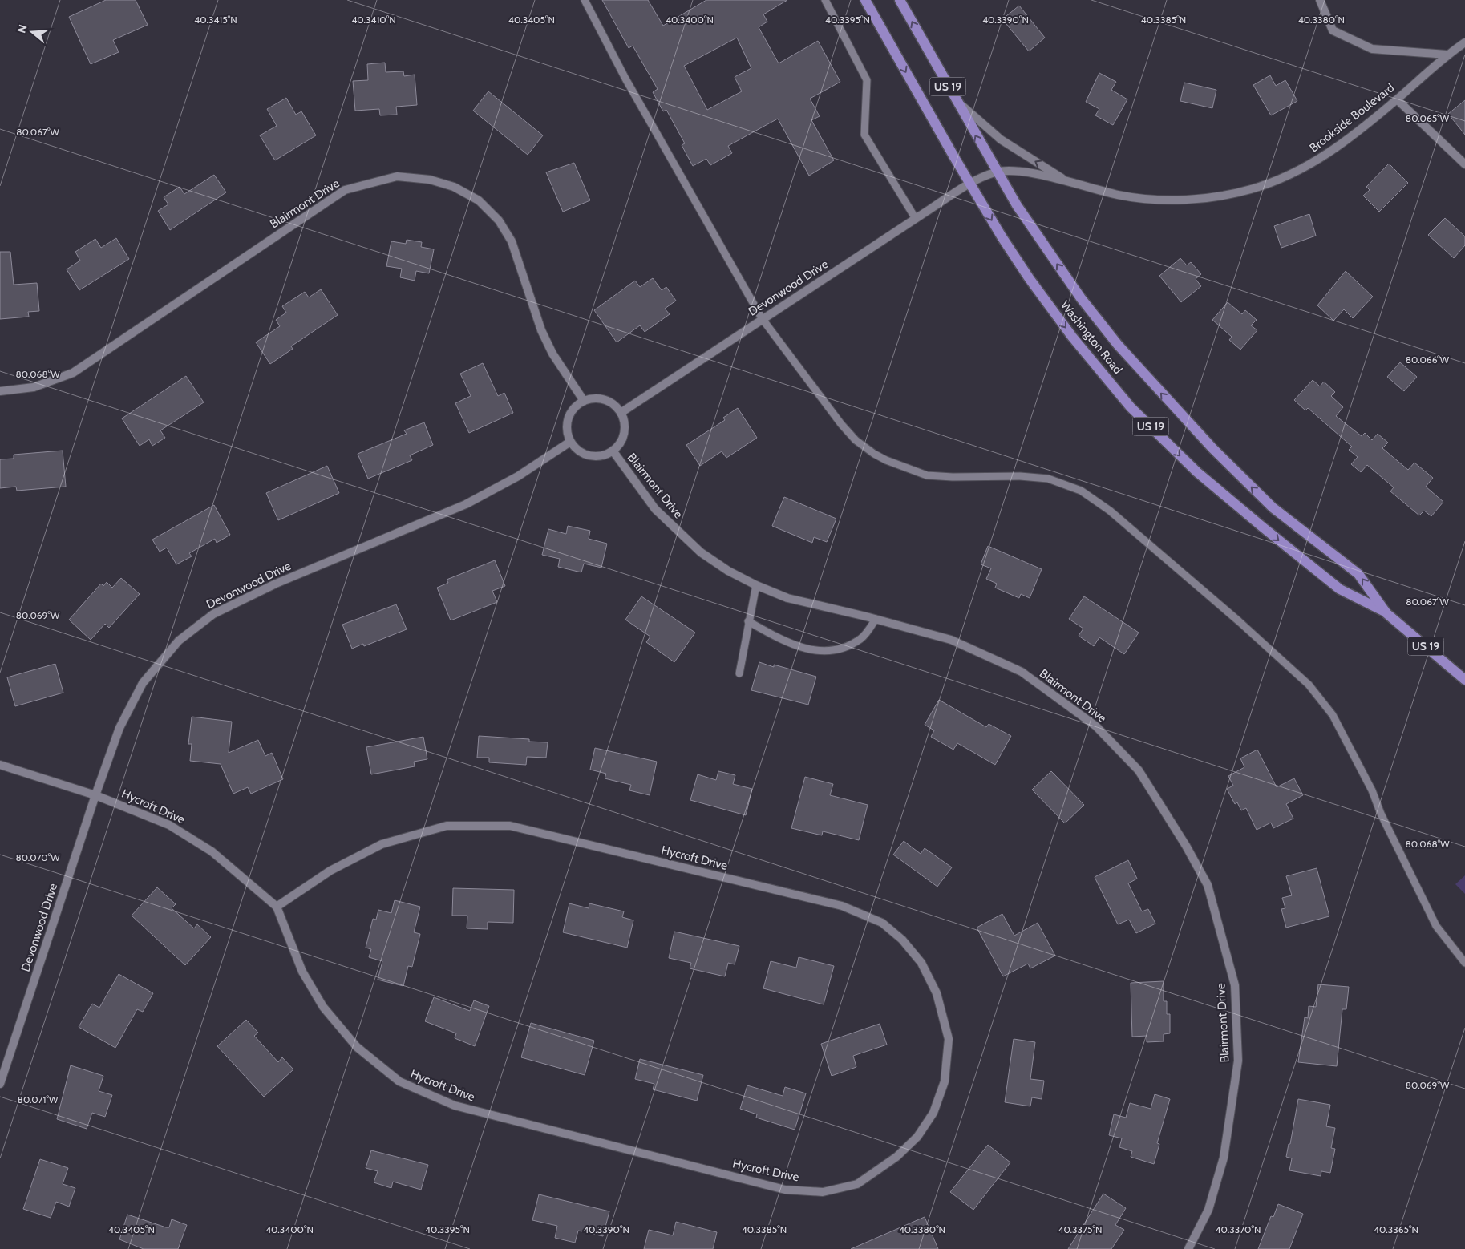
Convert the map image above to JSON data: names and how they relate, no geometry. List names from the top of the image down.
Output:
{
  "streets": {
    "main road": ["US 19", "Washington Road"],
    "street": [
      "Brookside Boulevard",
      "Blairmont Drive",
      "Devonwood Drive",
      "Hycroft Drive"
    ]
  },
  "crossings": [
    ["Brookside Boulevard", "Devonwood Drive"],
    ["Brookside Boulevard", "Washington Road"],
    ["Blairmont Drive", "Devonwood Drive"],
    ["Devonwood Drive", "Washington Road"],
    ["Devonwood Drive", "Hycroft Drive"]
  ],
  "north": "left",
  "coordinates": [
    "40.3415°N",
    "40.3410°N",
    "40.3405°N",
    "40.3400°N",
    "40.3395°N",
    "40.3390°N",
    "40.3385°N",
    "40.3380°N",
    "80.065°W",
    "80.067°W",
    "80.066°W",
    "80.068°W",
    "80.069°W",
    "80.070°W",
    "80.071°W",
    "40.3375°N",
    "40.3370°N",
    "40.3365°N"
  ]
}
